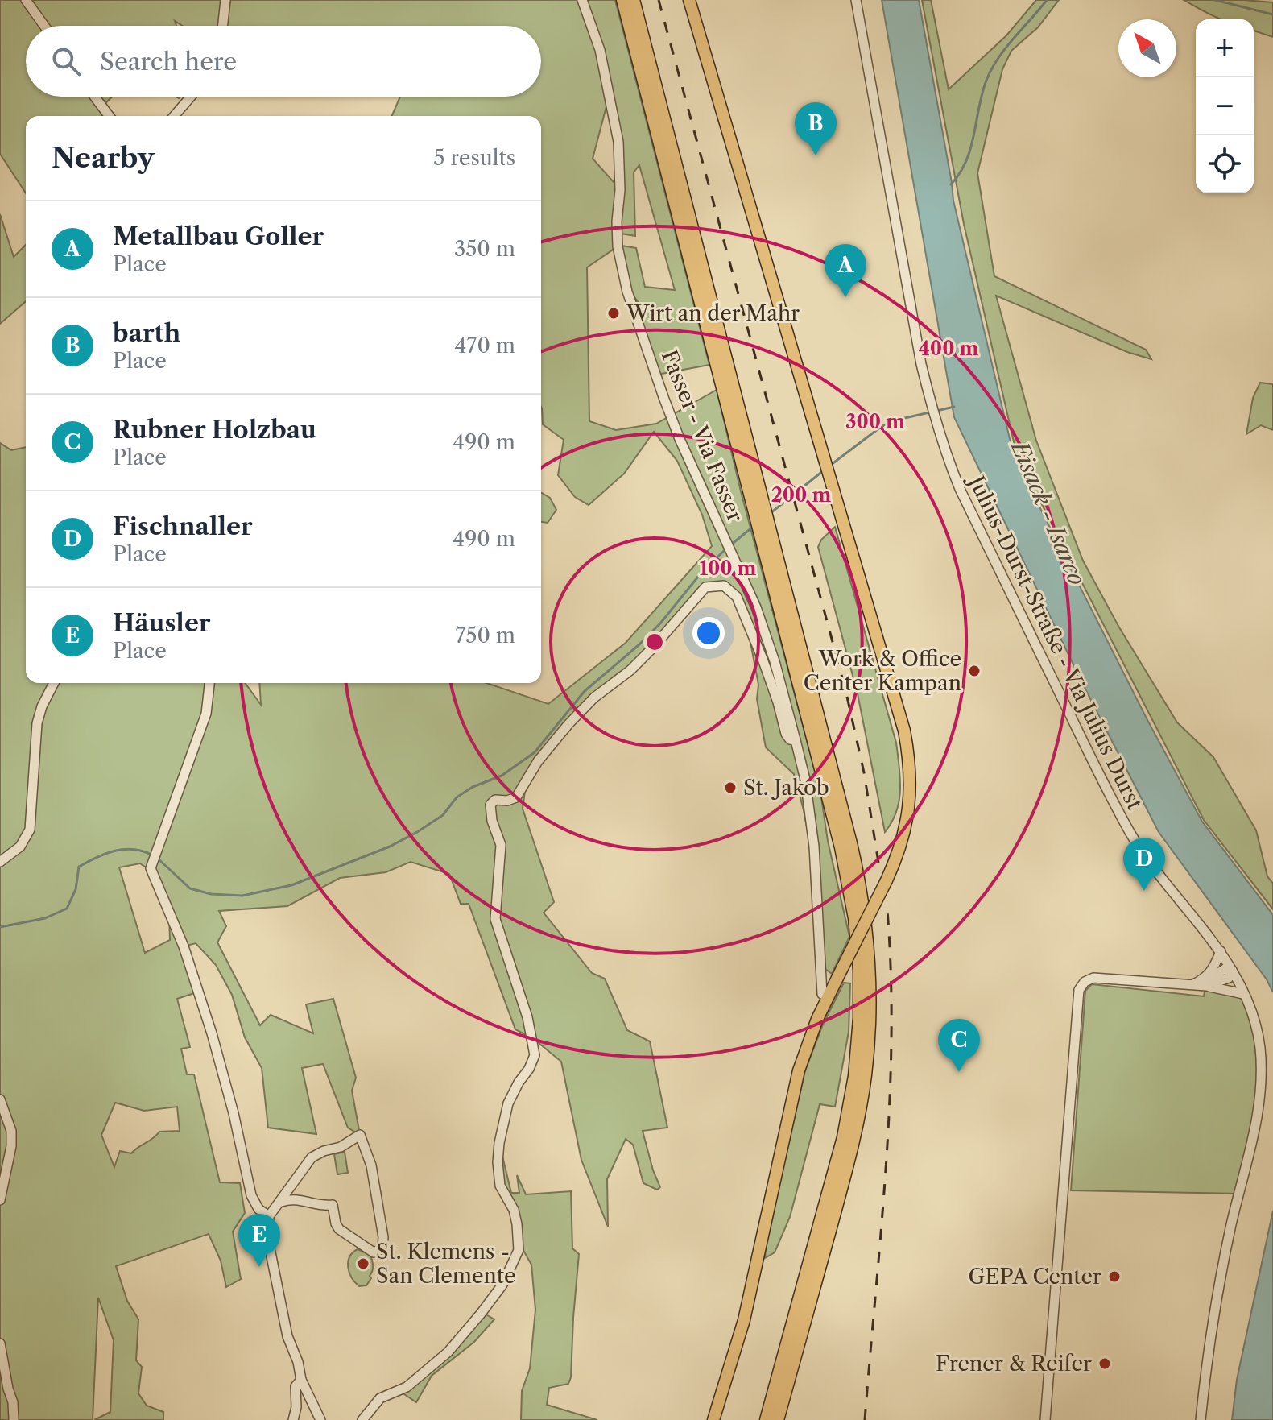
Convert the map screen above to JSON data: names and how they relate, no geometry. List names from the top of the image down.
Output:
{
  "streets": {
    "street": ["Fasser - Via Fasser", "Julius-Durst-Straße - Via Julius Durst"]
  },
  "water": ["Eisack - Isarco"],
  "places": [
    "Wirt an der Mahr",
    "Work & Office Center Kampan",
    "St. Jakob",
    "St. Klemens - San Clemente",
    "GEPA Center",
    "Frener & Reifer"
  ],
  "north": "top left",
  "page": {
    "map_buttons": ["+", "−"],
    "search": "Search here",
    "pins": [
      "B",
      "A",
      "D",
      "C",
      "E"
    ],
    "heading": ["Nearby", "5 results"],
    "list": [
      {
        "mark": "A",
        "name": "Metallbau Goller",
        "note": "Place",
        "value": "350 m"
      },
      {
        "mark": "B",
        "name": "barth",
        "note": "Place",
        "value": "470 m"
      },
      {
        "mark": "C",
        "name": "Rubner Holzbau",
        "note": "Place",
        "value": "490 m"
      },
      {
        "mark": "D",
        "name": "Fischnaller",
        "note": "Place",
        "value": "490 m"
      },
      {
        "mark": "E",
        "name": "Häusler",
        "note": "Place",
        "value": "750 m"
      }
    ]
  },
  "rings": [
    "400 m",
    "300 m",
    "200 m",
    "100 m"
  ]
}
